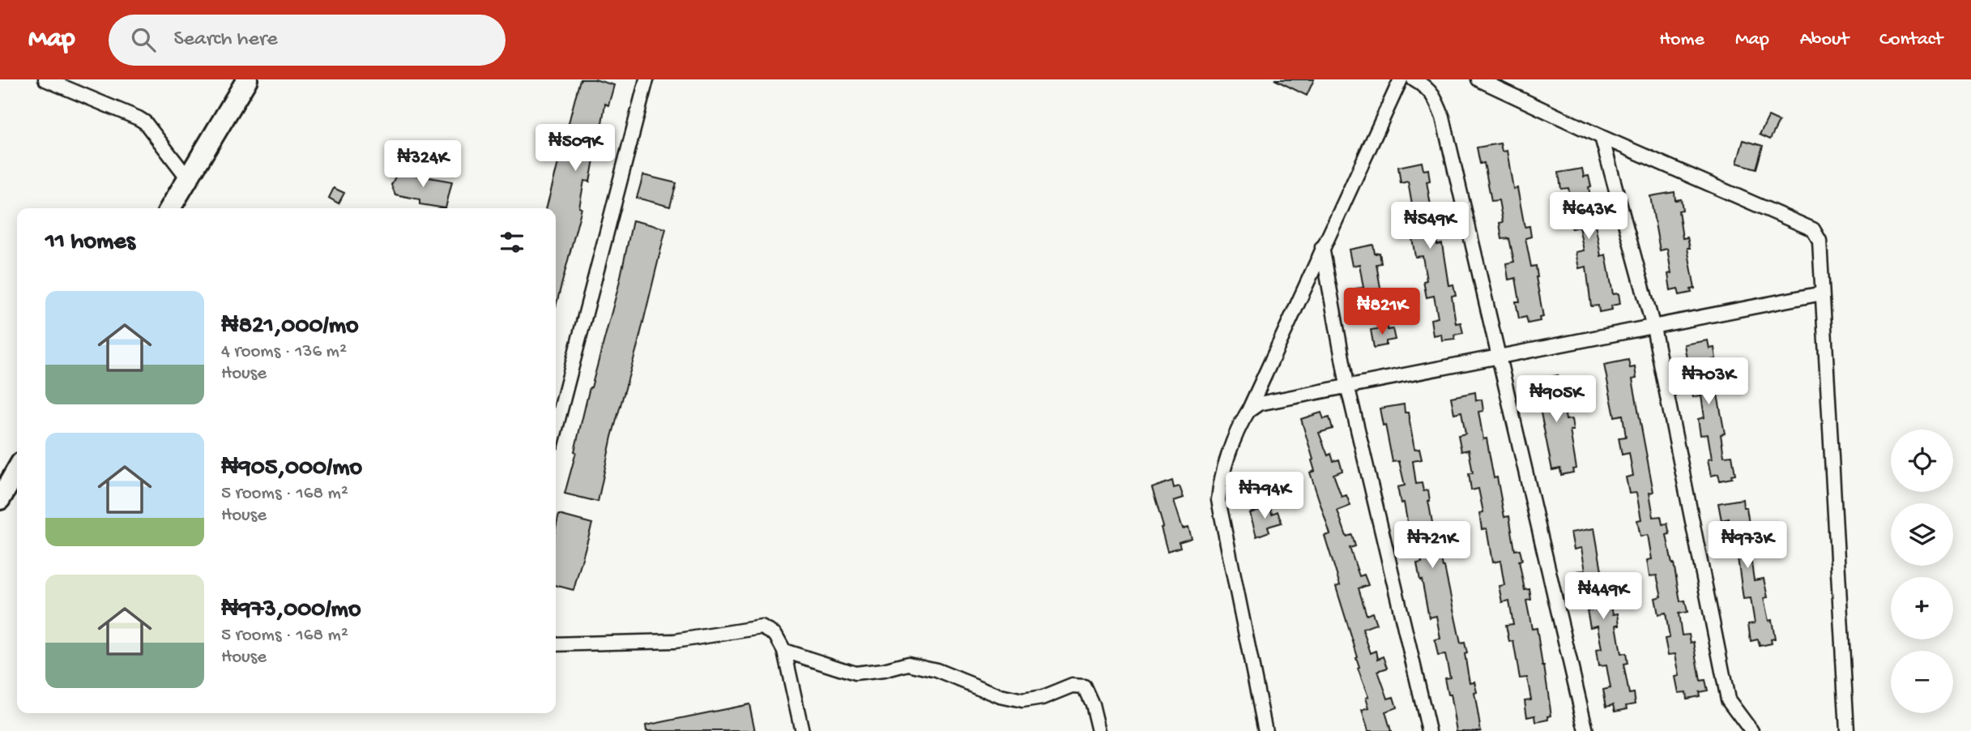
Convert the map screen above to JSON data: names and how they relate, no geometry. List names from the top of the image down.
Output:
{
  "page": {
    "header": "Map",
    "search": "Search here",
    "nav": [
      "Home",
      "Map",
      "About",
      "Contact"
    ],
    "price": [
      "₦509K",
      "₦324K",
      "₦643K",
      "₦549K",
      "₦821K",
      "₦703K",
      "₦905K",
      "₦794K",
      "₦721K",
      "₦973K",
      "₦449K"
    ],
    "heading": "11 homes",
    "list": [
      {
        "name": "₦821,000/mo",
        "note": "4 rooms · 136 m² · House"
      },
      {
        "name": "₦905,000/mo",
        "note": "5 rooms · 168 m² · House"
      },
      {
        "name": "₦973,000/mo",
        "note": "5 rooms · 168 m² · House"
      }
    ],
    "map_buttons": ["+", "−"]
  }
}
